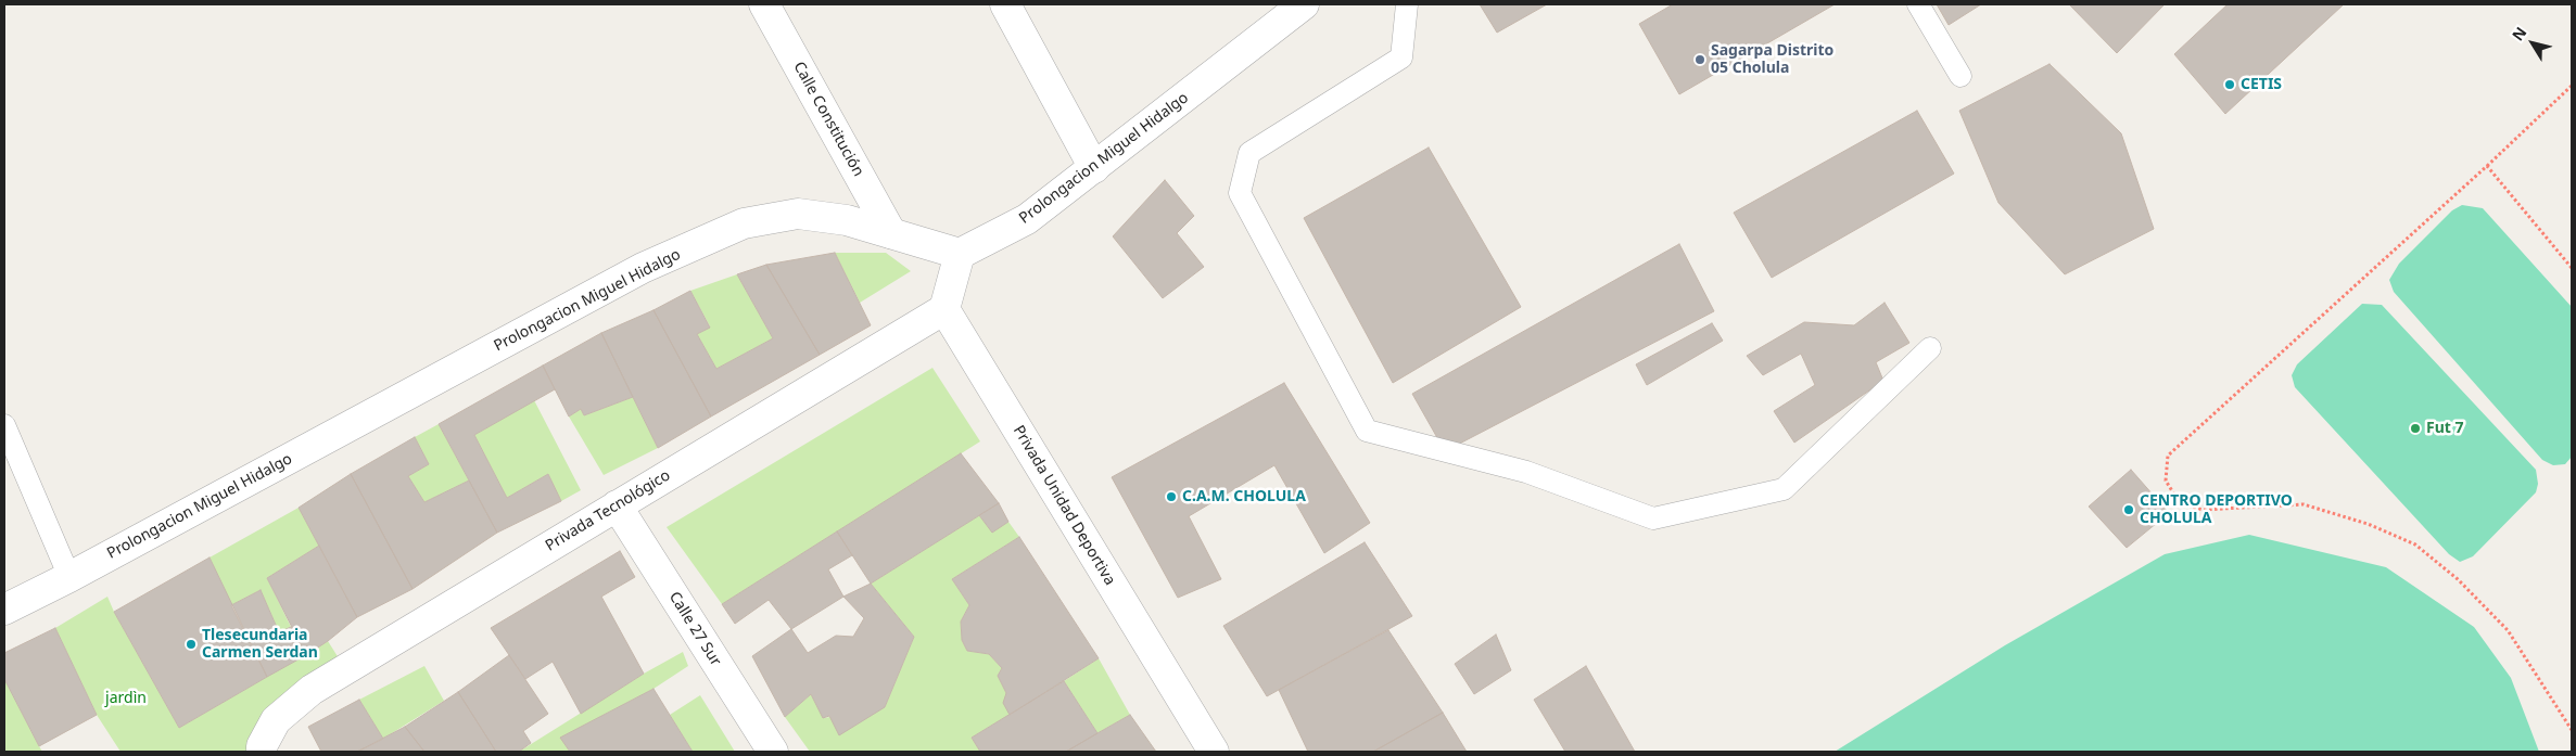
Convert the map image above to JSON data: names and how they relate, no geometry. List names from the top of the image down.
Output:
{
  "streets": {
    "street": [
      "Calle Constitución",
      "Prolongacion Miguel Hidalgo",
      "Privada Unidad Deportiva",
      "Privada Tecnológico",
      "Calle 27 Sur"
    ]
  },
  "crossings": [
    ["Calle Constitución", "Prolongacion Miguel Hidalgo"],
    ["Privada Unidad Deportiva", "Privada Tecnológico"],
    ["Privada Tecnológico", "Calle 27 Sur"]
  ],
  "parks": ["jardìn"],
  "places": [
    "Sagarpa Distrito 05 Cholula",
    "CETIS",
    "Fut 7",
    "C.A.M. CHOLULA",
    "CENTRO DEPORTIVO CHOLULA",
    "Tlesecundaria Carmen Serdan"
  ],
  "north": "top left"
}
